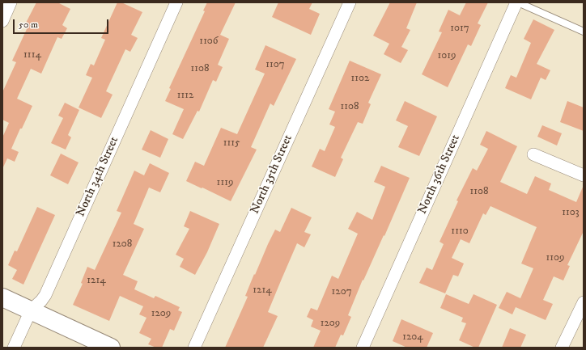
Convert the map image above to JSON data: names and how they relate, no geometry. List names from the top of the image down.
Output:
{
  "streets": {
    "street": ["North 35th Street", "North 36th Street", "North 34th Street"]
  },
  "house_numbers": [
    "1017",
    "1106",
    "1114",
    "1019",
    "1107",
    "1108",
    "1102",
    "1112",
    "1108",
    "1115",
    "1119",
    "1108",
    "1103",
    "1110",
    "1208",
    "1109",
    "1214",
    "1214",
    "1207",
    "1209",
    "1209",
    "1204"
  ],
  "scale_bar": "50 m"
}
